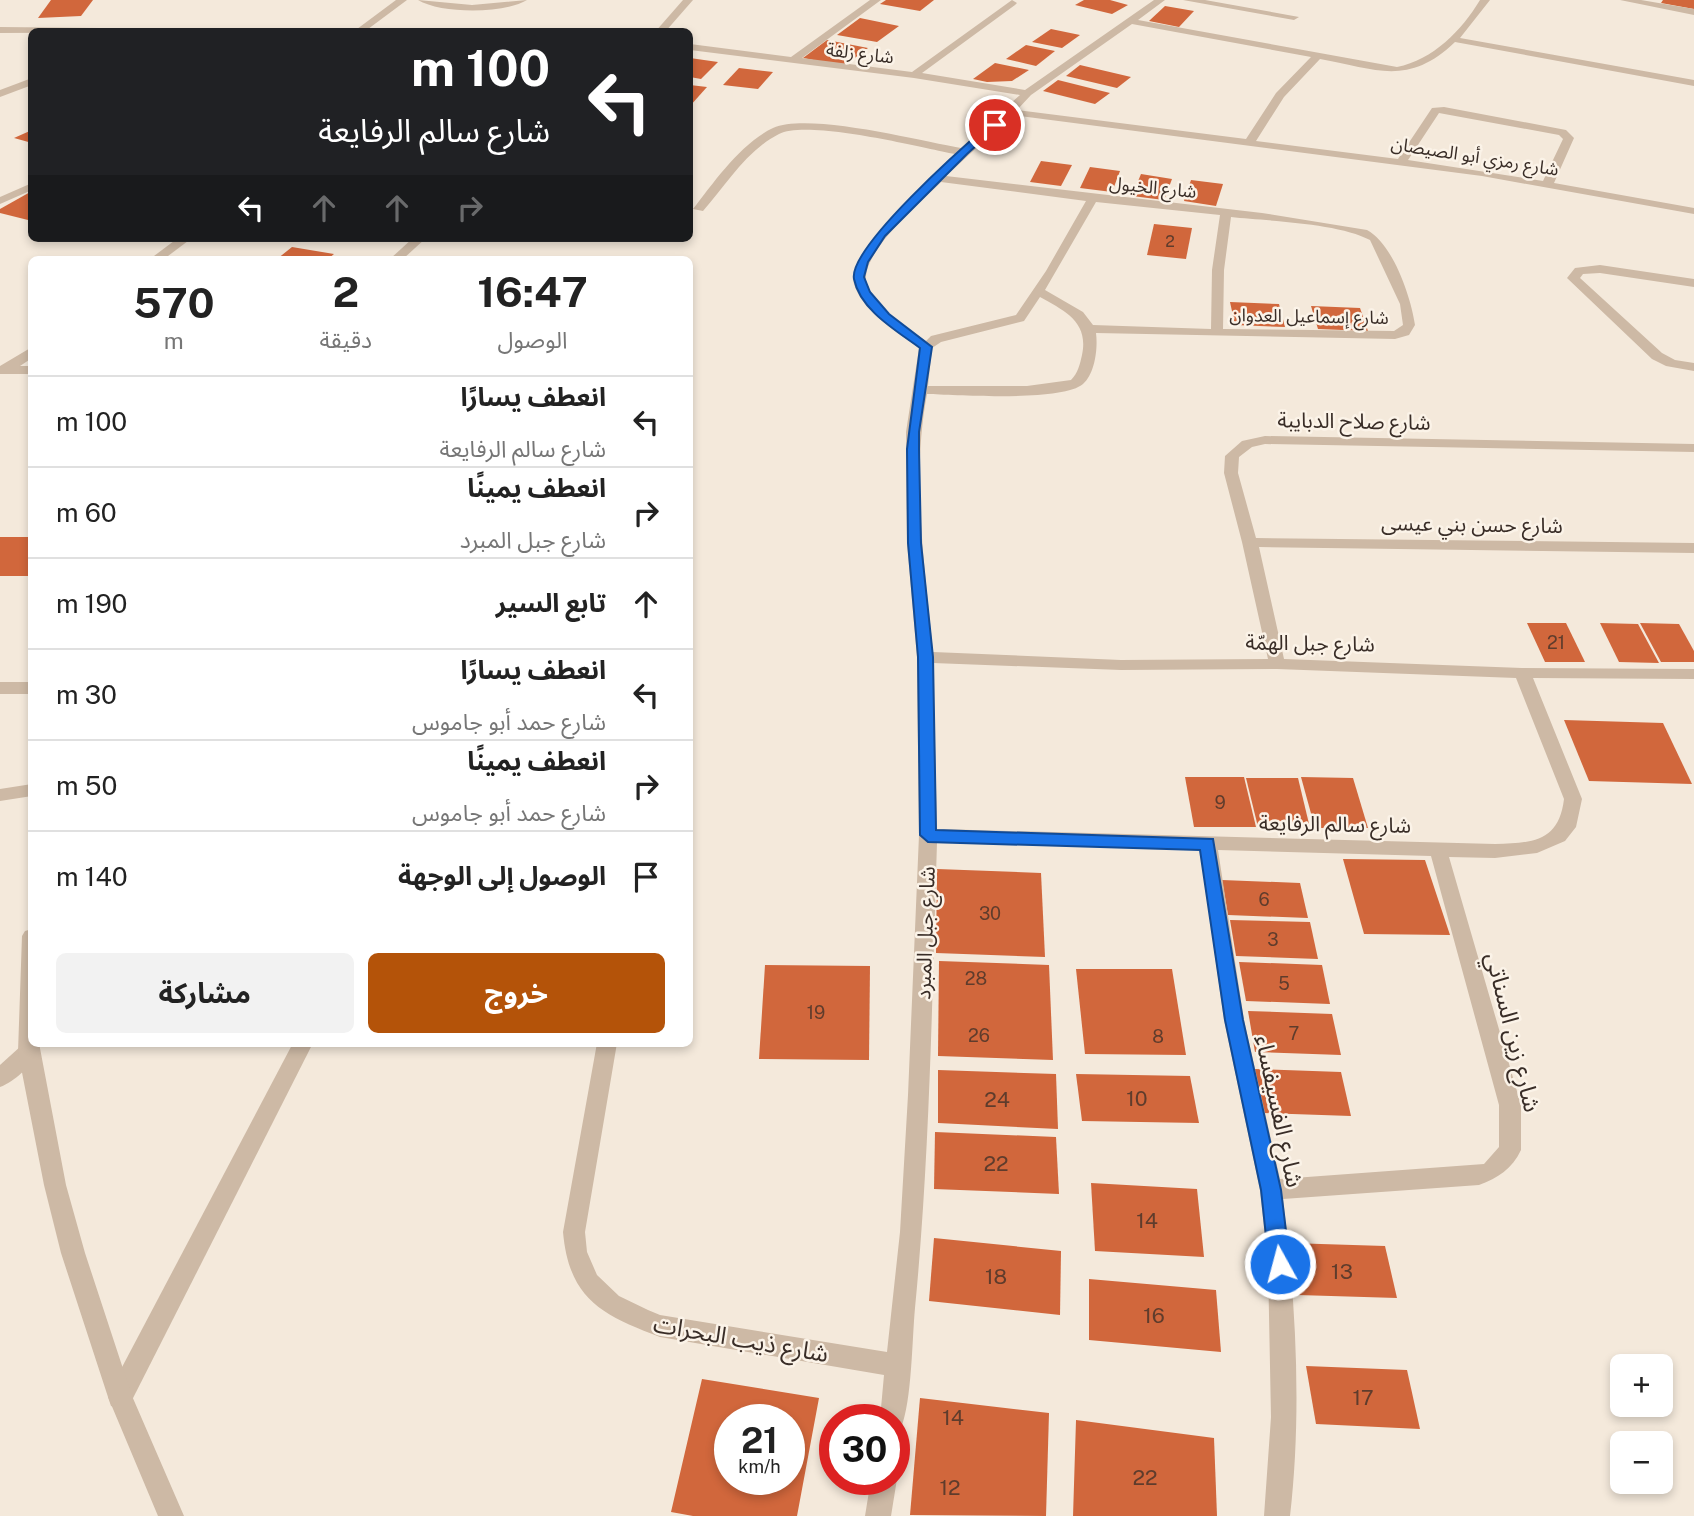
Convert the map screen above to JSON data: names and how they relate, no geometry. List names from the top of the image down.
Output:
{
  "streets": {
    "street": [
      "شارع زلفة",
      "شارع رمزي أبو الصيصان",
      "شارع الخيول",
      "شارع إسماعيل العدوان",
      "شارع صلاح الدبايبة",
      "شارع حسن بني عيسى",
      "شارع جبل الهمّة",
      "شارع سالم الرفايعة",
      "شارع جبل المبرد",
      "شارع زين السناتي",
      "شارع الفسيفساء",
      "شارع ذيب البحرات"
    ]
  },
  "crossings": [
    ["شارع الخيول", "شارع إسماعيل العدوان"],
    ["شارع صلاح الدبايبة", "شارع حسن بني عيسى"],
    ["شارع صلاح الدبايبة", "شارع جبل الهمّة"],
    ["شارع جبل الهمّة", "شارع سالم الرفايعة"],
    ["شارع جبل الهمّة", "شارع جبل المبرد"],
    ["شارع سالم الرفايعة", "شارع جبل المبرد"],
    ["شارع سالم الرفايعة", "شارع زين السناتي"],
    ["شارع سالم الرفايعة", "شارع الفسيفساء"],
    ["شارع جبل المبرد", "شارع ذيب البحرات"],
    ["شارع زين السناتي", "شارع الفسيفساء"]
  ],
  "house_numbers": [
    "2",
    "21",
    "9",
    "6",
    "30",
    "3",
    "28",
    "5",
    "19",
    "7",
    "26",
    "8",
    "10",
    "24",
    "22",
    "14",
    "13",
    "18",
    "16",
    "17",
    "14",
    "22",
    "12"
  ],
  "page": {
    "turn": ["100 m", "شارع سالم الرفايعة"],
    "eta": [
      "16:47",
      "الوصول",
      "2",
      "دقيقة",
      "570",
      "m"
    ],
    "list": [
      {
        "name": "انعطف يسارًا",
        "note": "شارع سالم الرفايعة",
        "value": "100 m"
      },
      {
        "name": "انعطف يمينًا",
        "note": "شارع جبل المبرد",
        "value": "60 m"
      },
      {
        "name": "تابع السير",
        "value": "190 m"
      },
      {
        "name": "انعطف يسارًا",
        "note": "شارع حمد أبو جاموس",
        "value": "30 m"
      },
      {
        "name": "انعطف يمينًا",
        "note": "شارع حمد أبو جاموس",
        "value": "50 m"
      },
      {
        "name": "الوصول إلى الوجهة",
        "value": "140 m"
      }
    ],
    "buttons": ["خروج", "مشاركة"],
    "map_buttons": ["+", "−"],
    "speed": "21 km/h",
    "limit": "30"
  }
}
